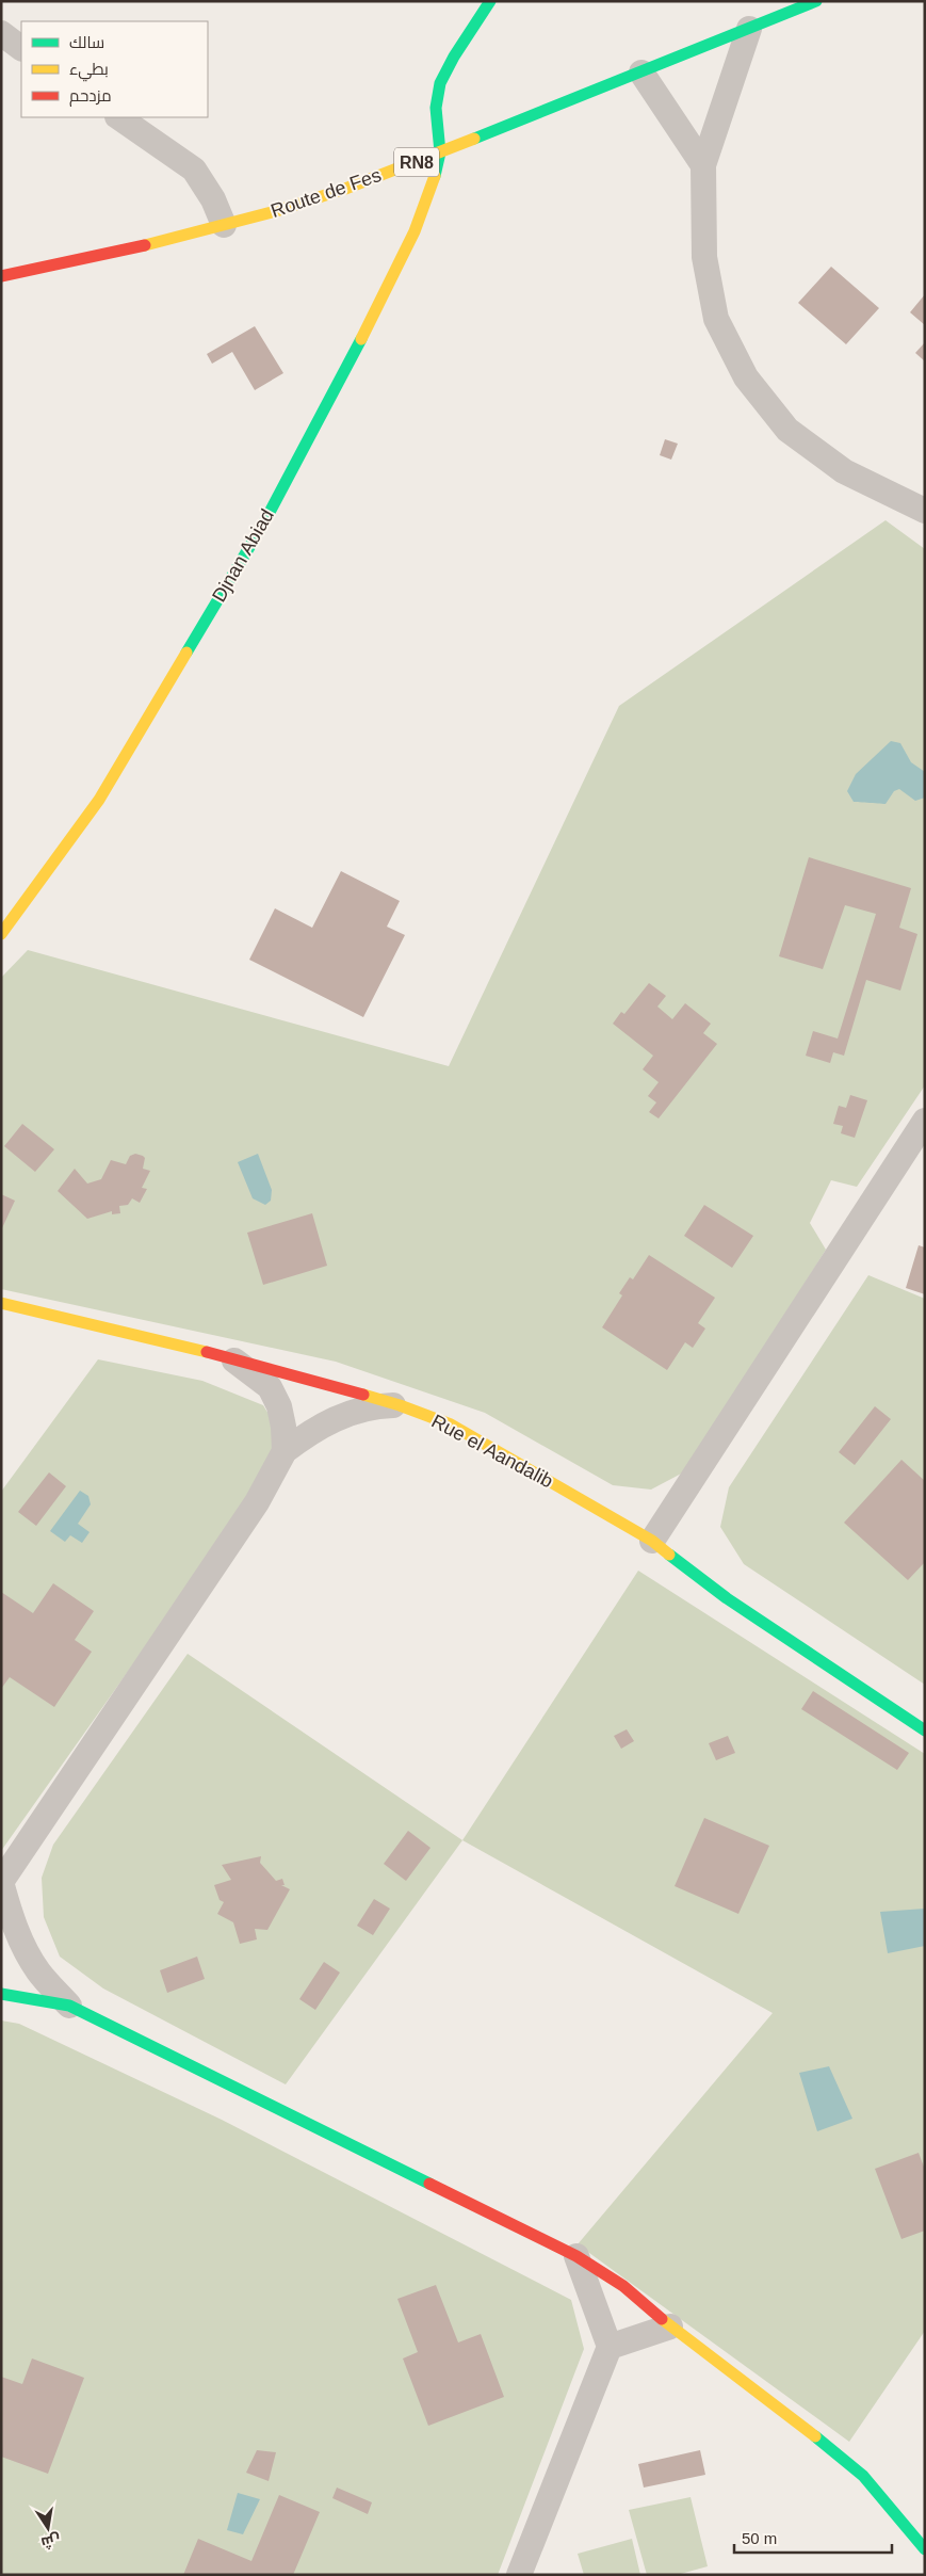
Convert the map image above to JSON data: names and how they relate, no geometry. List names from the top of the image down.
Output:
{
  "streets": {
    "street": [
      "RN8",
      "Route de Fes",
      "Djnan Abiad",
      "Rue el Aandalib"
    ]
  },
  "crossings": [
    ["Route de Fes", "Djnan Abiad"]
  ],
  "legend": ["سالك", "بطيء", "مزدحم"],
  "scale_bar": "50 m",
  "north": "bottom"
}
